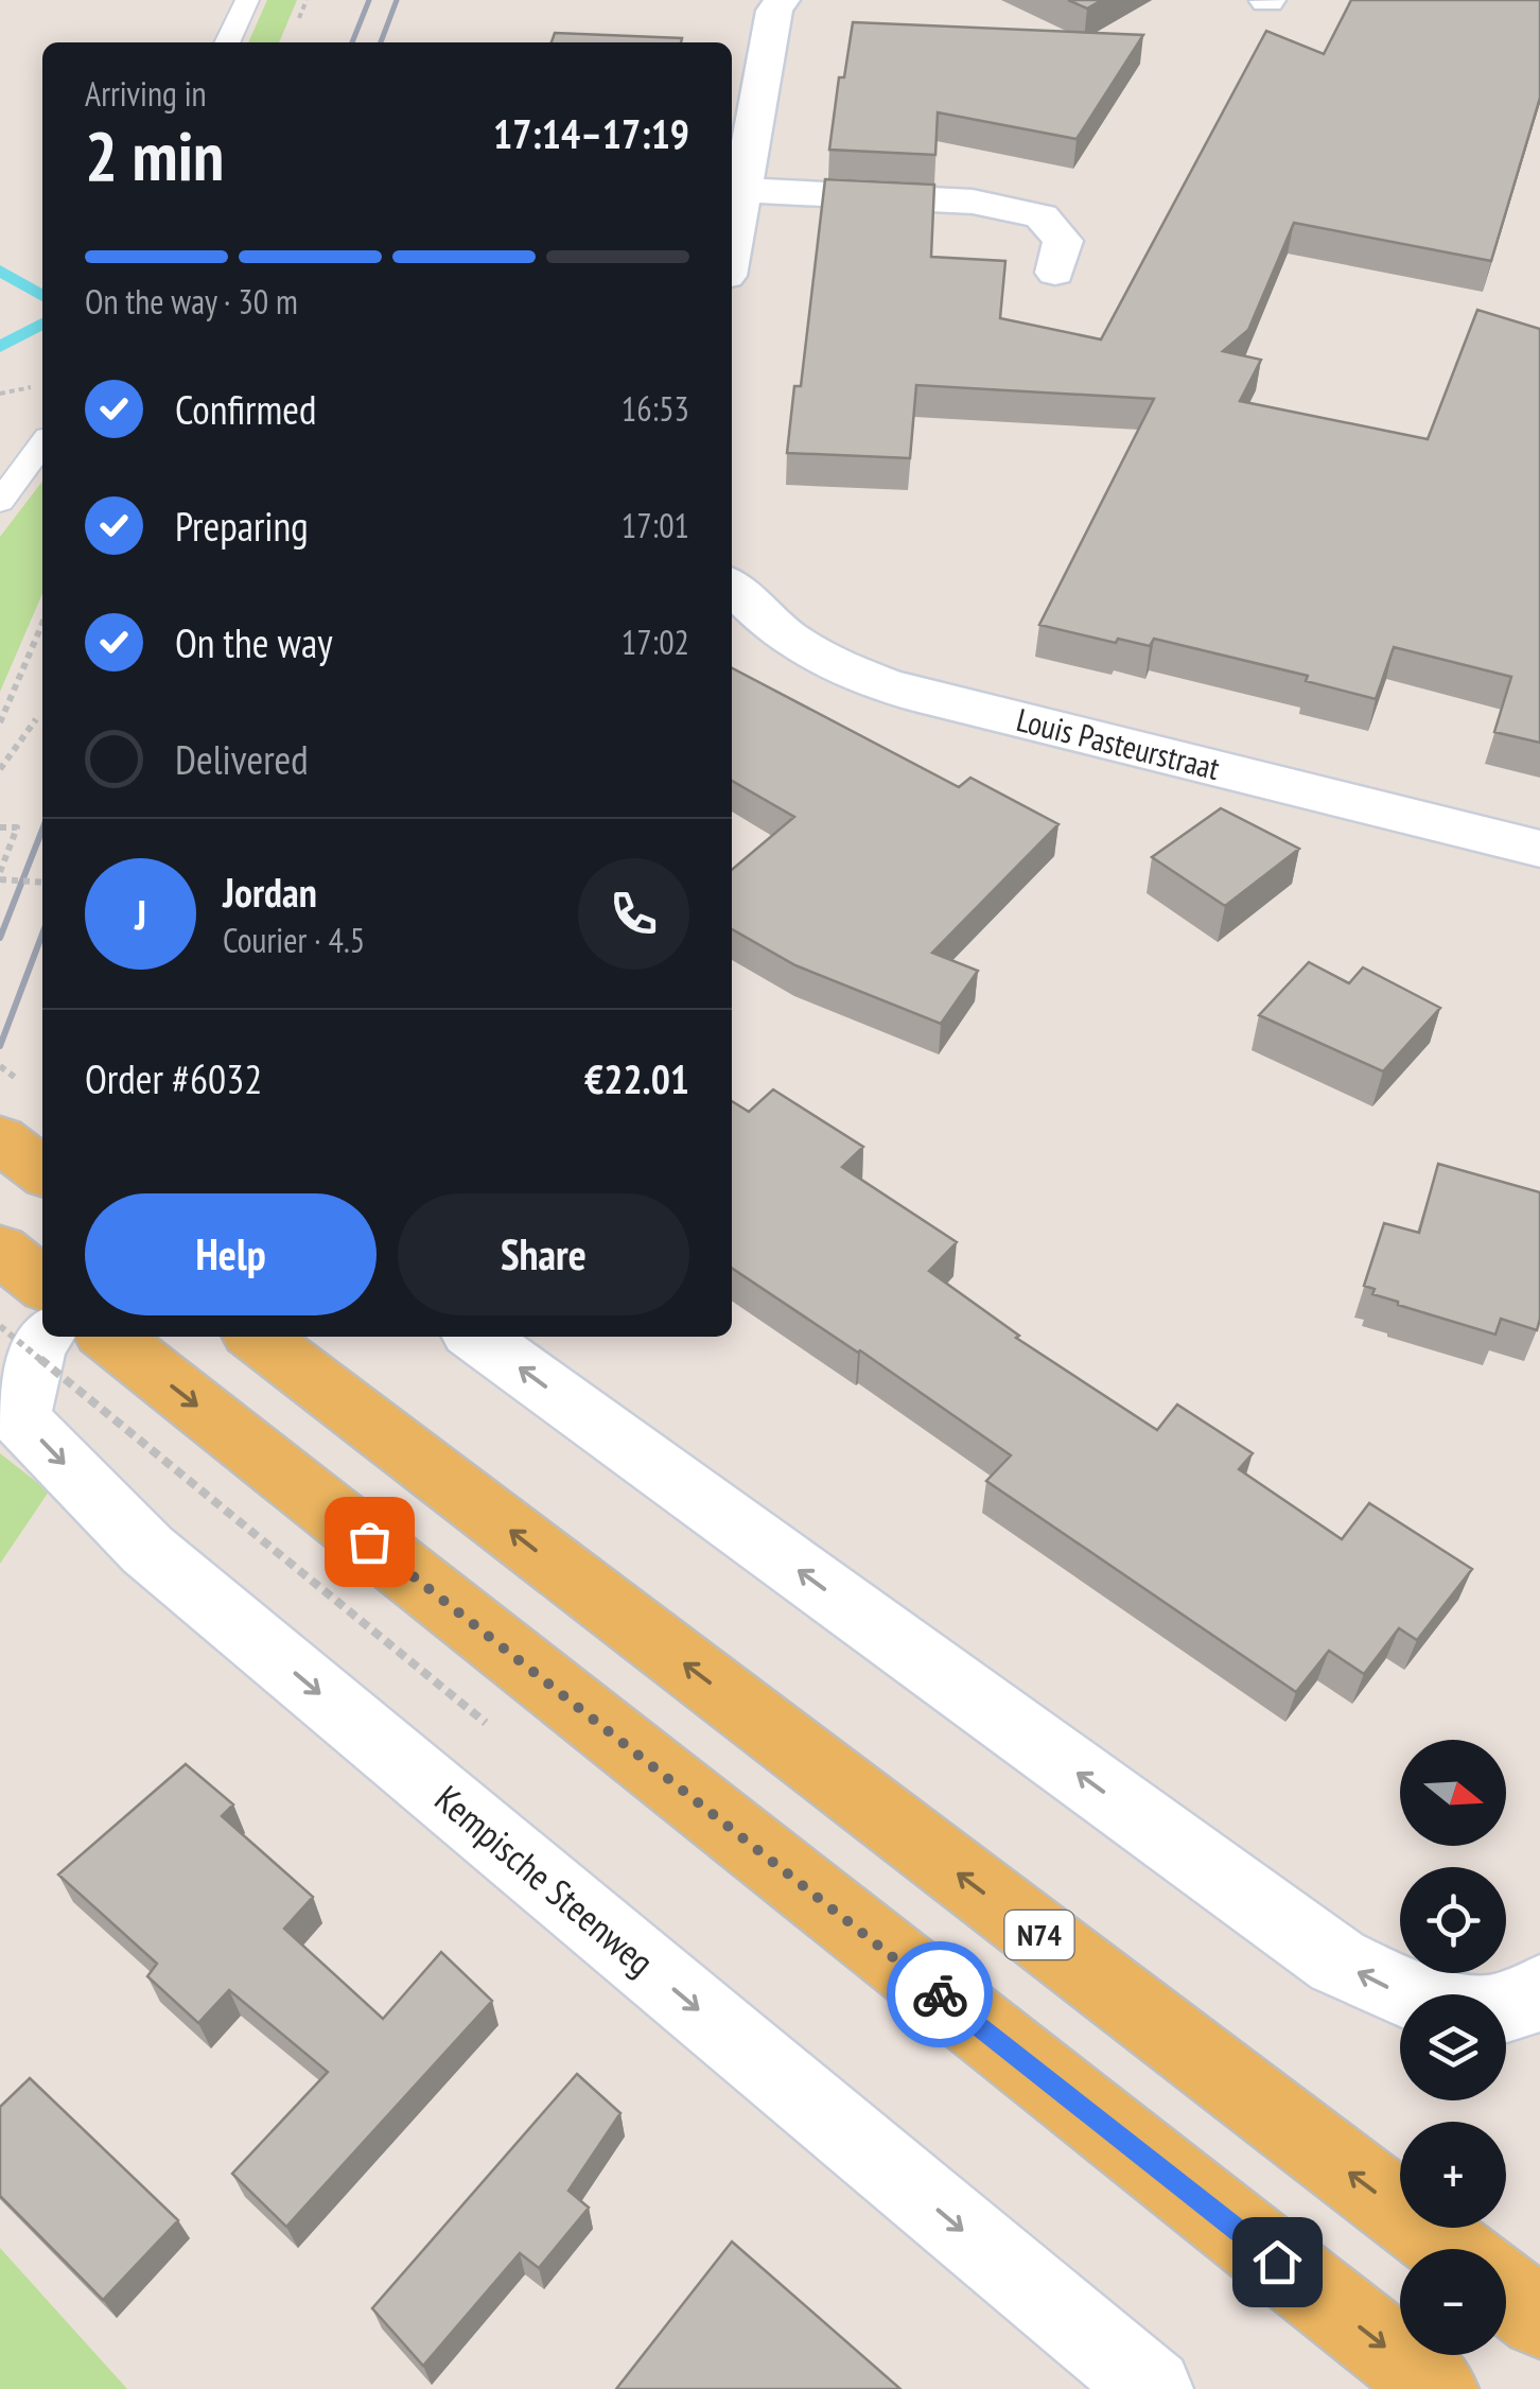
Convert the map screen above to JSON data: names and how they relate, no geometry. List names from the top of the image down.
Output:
{
  "streets": {
    "main road": ["N74"],
    "street": ["Louis Pasteurstraat", "Kempische Steenweg"]
  },
  "north": "right",
  "page": {
    "heading": ["2 min", "Arriving in", "17:14–17:19"],
    "panel": [
      "Jordan",
      "Courier · 4.5",
      "Order #6032",
      "€22.01"
    ],
    "bar": "On the way · 30 m",
    "list": [
      ["Confirmed", "16:53"],
      ["Preparing", "17:01"],
      ["On the way", "17:02"],
      "Delivered"
    ],
    "round": "J",
    "buttons": ["Help", "Share"],
    "map_buttons": ["+", "−"]
  }
}
